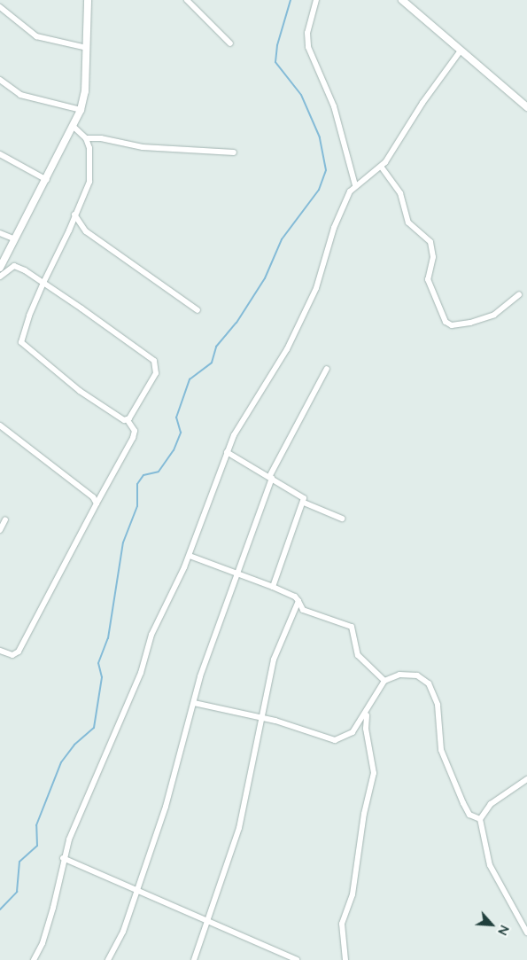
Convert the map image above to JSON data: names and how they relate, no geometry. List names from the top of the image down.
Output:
{
  "north": "bottom right"
}
